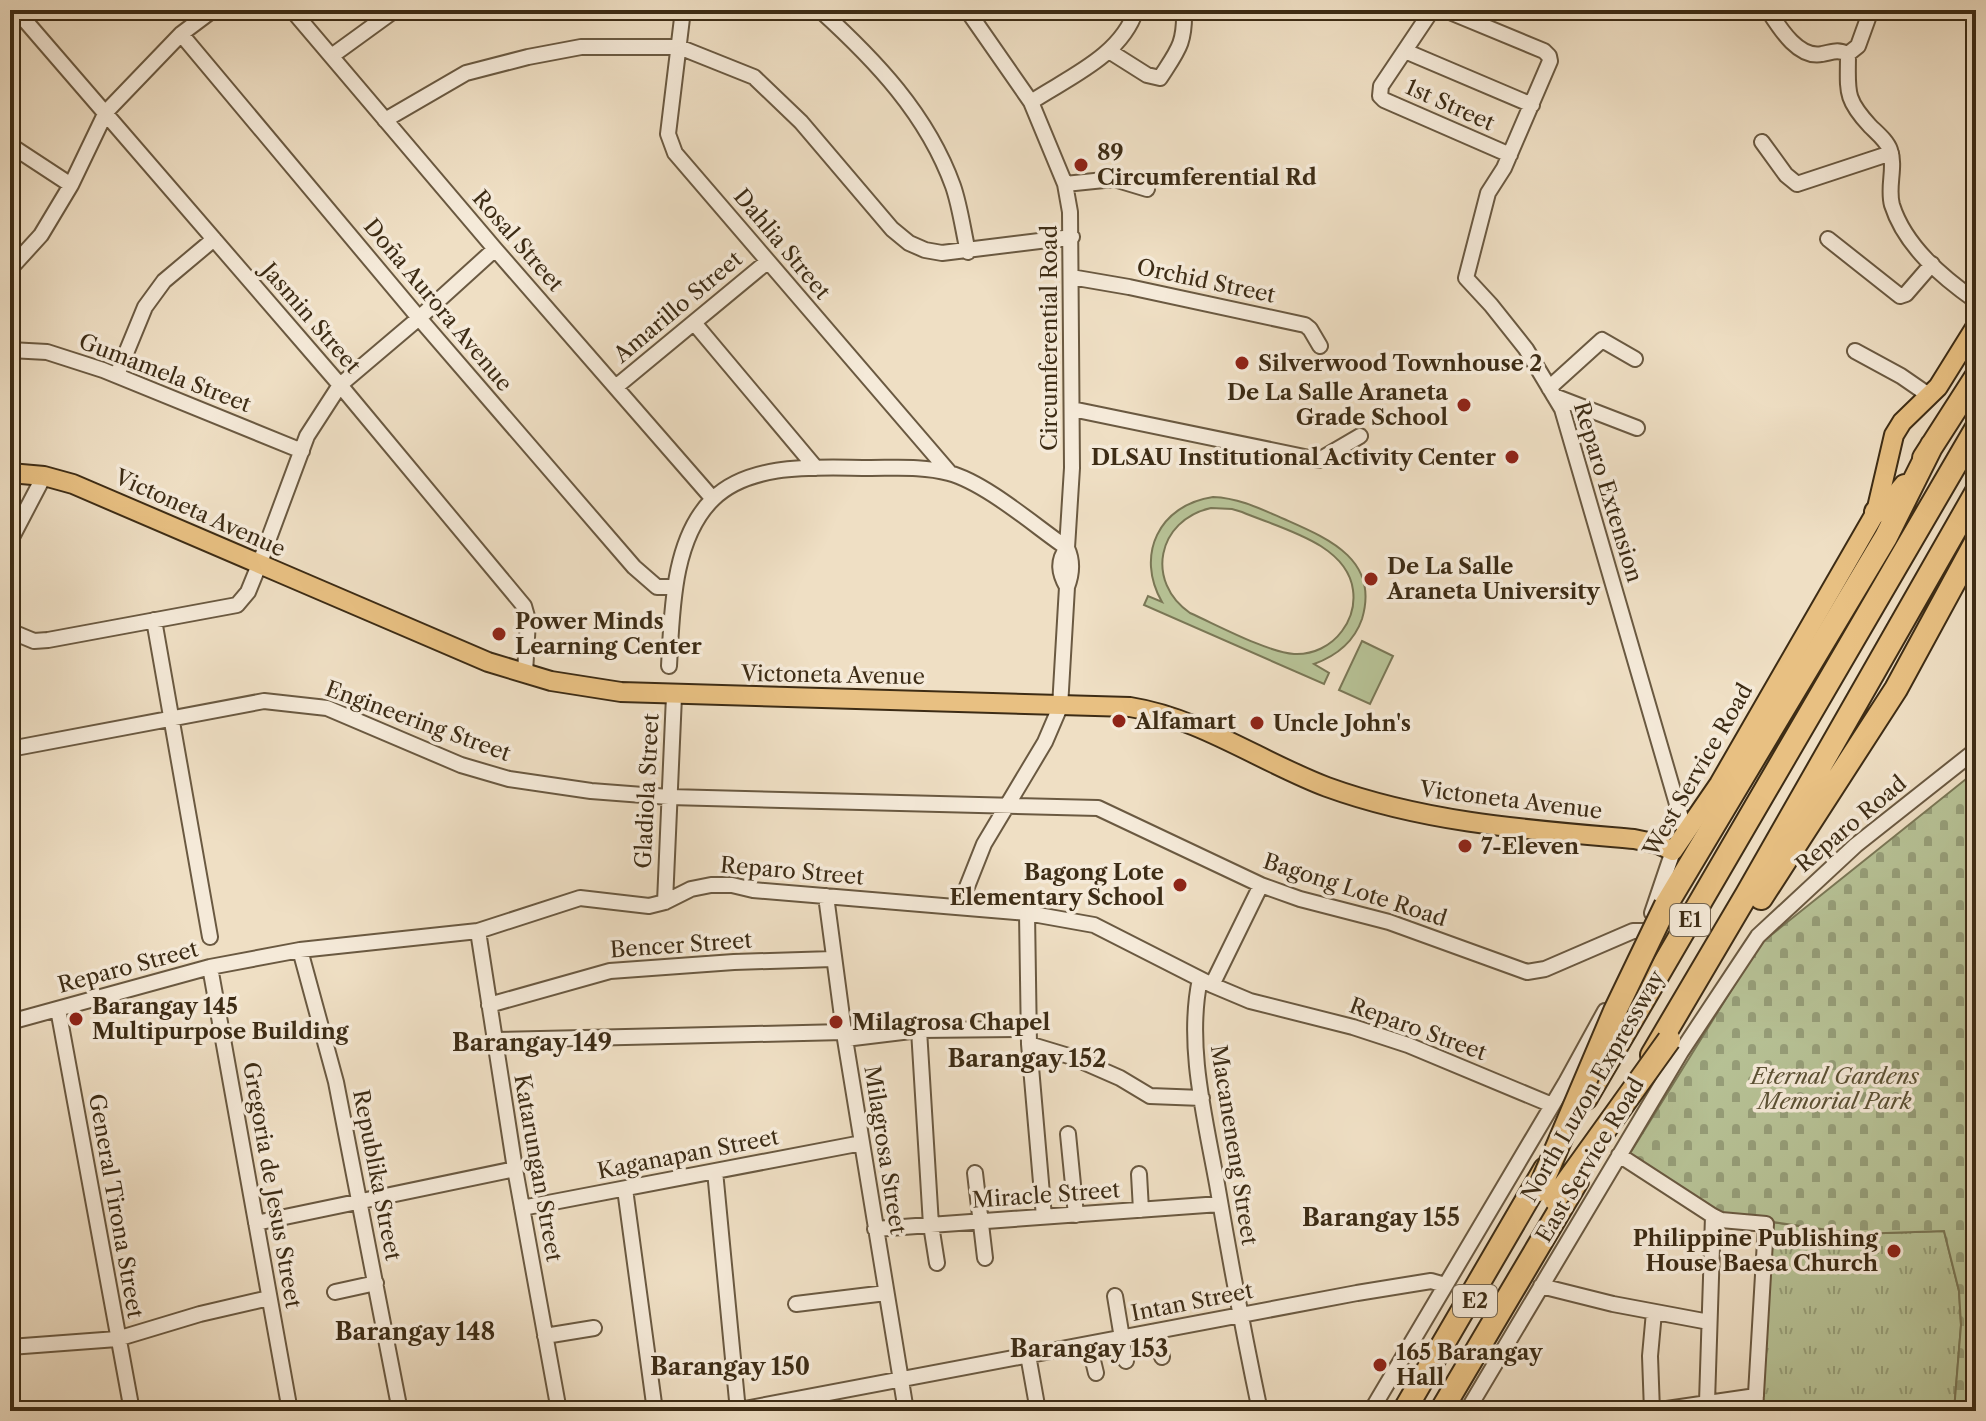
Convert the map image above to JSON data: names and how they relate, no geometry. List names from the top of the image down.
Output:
{
  "streets": {
    "highway": ["E1", "North Luzon Expressway", "E2"],
    "main road": ["Victoneta Avenue", "West Service Road"],
    "street": [
      "1st Street",
      "Rosal Street",
      "Dahlia Street",
      "Orchid Street",
      "Doña Aurora Avenue",
      "Amarillo Street",
      "Jasmin Street",
      "Circumferential Road",
      "Gumamela Street",
      "Reparo Extension",
      "Engineering Street",
      "Gladiola Street",
      "Reparo Road",
      "Reparo Street",
      "Bagong Lote Road",
      "Bencer Street",
      "Macaneneng Street",
      "Milagrosa Street",
      "Kaganapan Street",
      "East Service Road",
      "Katarungan Street",
      "Republika Street",
      "Gregoria de Jesus Street",
      "Miracle Street",
      "General Tirona Street",
      "Intan Street"
    ]
  },
  "crossings": [
    ["1st Street", "Reparo Extension"],
    ["Rosal Street", "Amarillo Street"],
    ["Dahlia Street", "Amarillo Street"],
    ["Orchid Street", "Circumferential Road"],
    ["Jasmin Street", "Victoneta Avenue"],
    ["Circumferential Road", "Victoneta Avenue"],
    ["Circumferential Road", "Engineering Street"],
    ["Circumferential Road", "Reparo Street"],
    ["Circumferential Road", "Bagong Lote Road"],
    ["Reparo Extension", "West Service Road"],
    ["Victoneta Avenue", "West Service Road"],
    ["Victoneta Avenue", "Gladiola Street"],
    ["Engineering Street", "Gladiola Street"],
    ["Engineering Street", "Bagong Lote Road"],
    ["West Service Road", "Reparo Street"],
    ["West Service Road", "Bagong Lote Road"],
    ["West Service Road", "Intan Street"],
    ["Gladiola Street", "Reparo Street"],
    ["Reparo Road", "East Service Road"],
    ["Reparo Street", "Macaneneng Street"],
    ["Reparo Street", "Milagrosa Street"],
    ["Reparo Street", "Katarungan Street"],
    ["Reparo Street", "Republika Street"],
    ["Reparo Street", "Gregoria de Jesus Street"],
    ["Reparo Street", "General Tirona Street"],
    ["Bagong Lote Road", "Macaneneng Street"],
    ["Bencer Street", "Milagrosa Street"],
    ["Bencer Street", "Katarungan Street"],
    ["Macaneneng Street", "Miracle Street"],
    ["Macaneneng Street", "Intan Street"],
    ["Milagrosa Street", "Kaganapan Street"],
    ["Milagrosa Street", "Miracle Street"],
    ["Milagrosa Street", "Intan Street"],
    ["Kaganapan Street", "Katarungan Street"]
  ],
  "districts": [
    "Barangay 149",
    "Barangay 152",
    "Barangay 155",
    "Barangay 148",
    "Barangay 153",
    "Barangay 150"
  ],
  "parks": ["Eternal Gardens Memorial Park"],
  "places": [
    "89 Circumferential Rd",
    "Silverwood Townhouse 2",
    "De La Salle Araneta Grade School",
    "DLSAU Institutional Activity Center",
    "De La Salle Araneta University",
    "Power Minds Learning Center",
    "Alfamart",
    "Uncle John's",
    "7-Eleven",
    "Bagong Lote Elementary School",
    "Barangay 145 Multipurpose Building",
    "Milagrosa Chapel",
    "Philippine Publishing House Baesa Church",
    "165 Barangay Hall"
  ]
}
